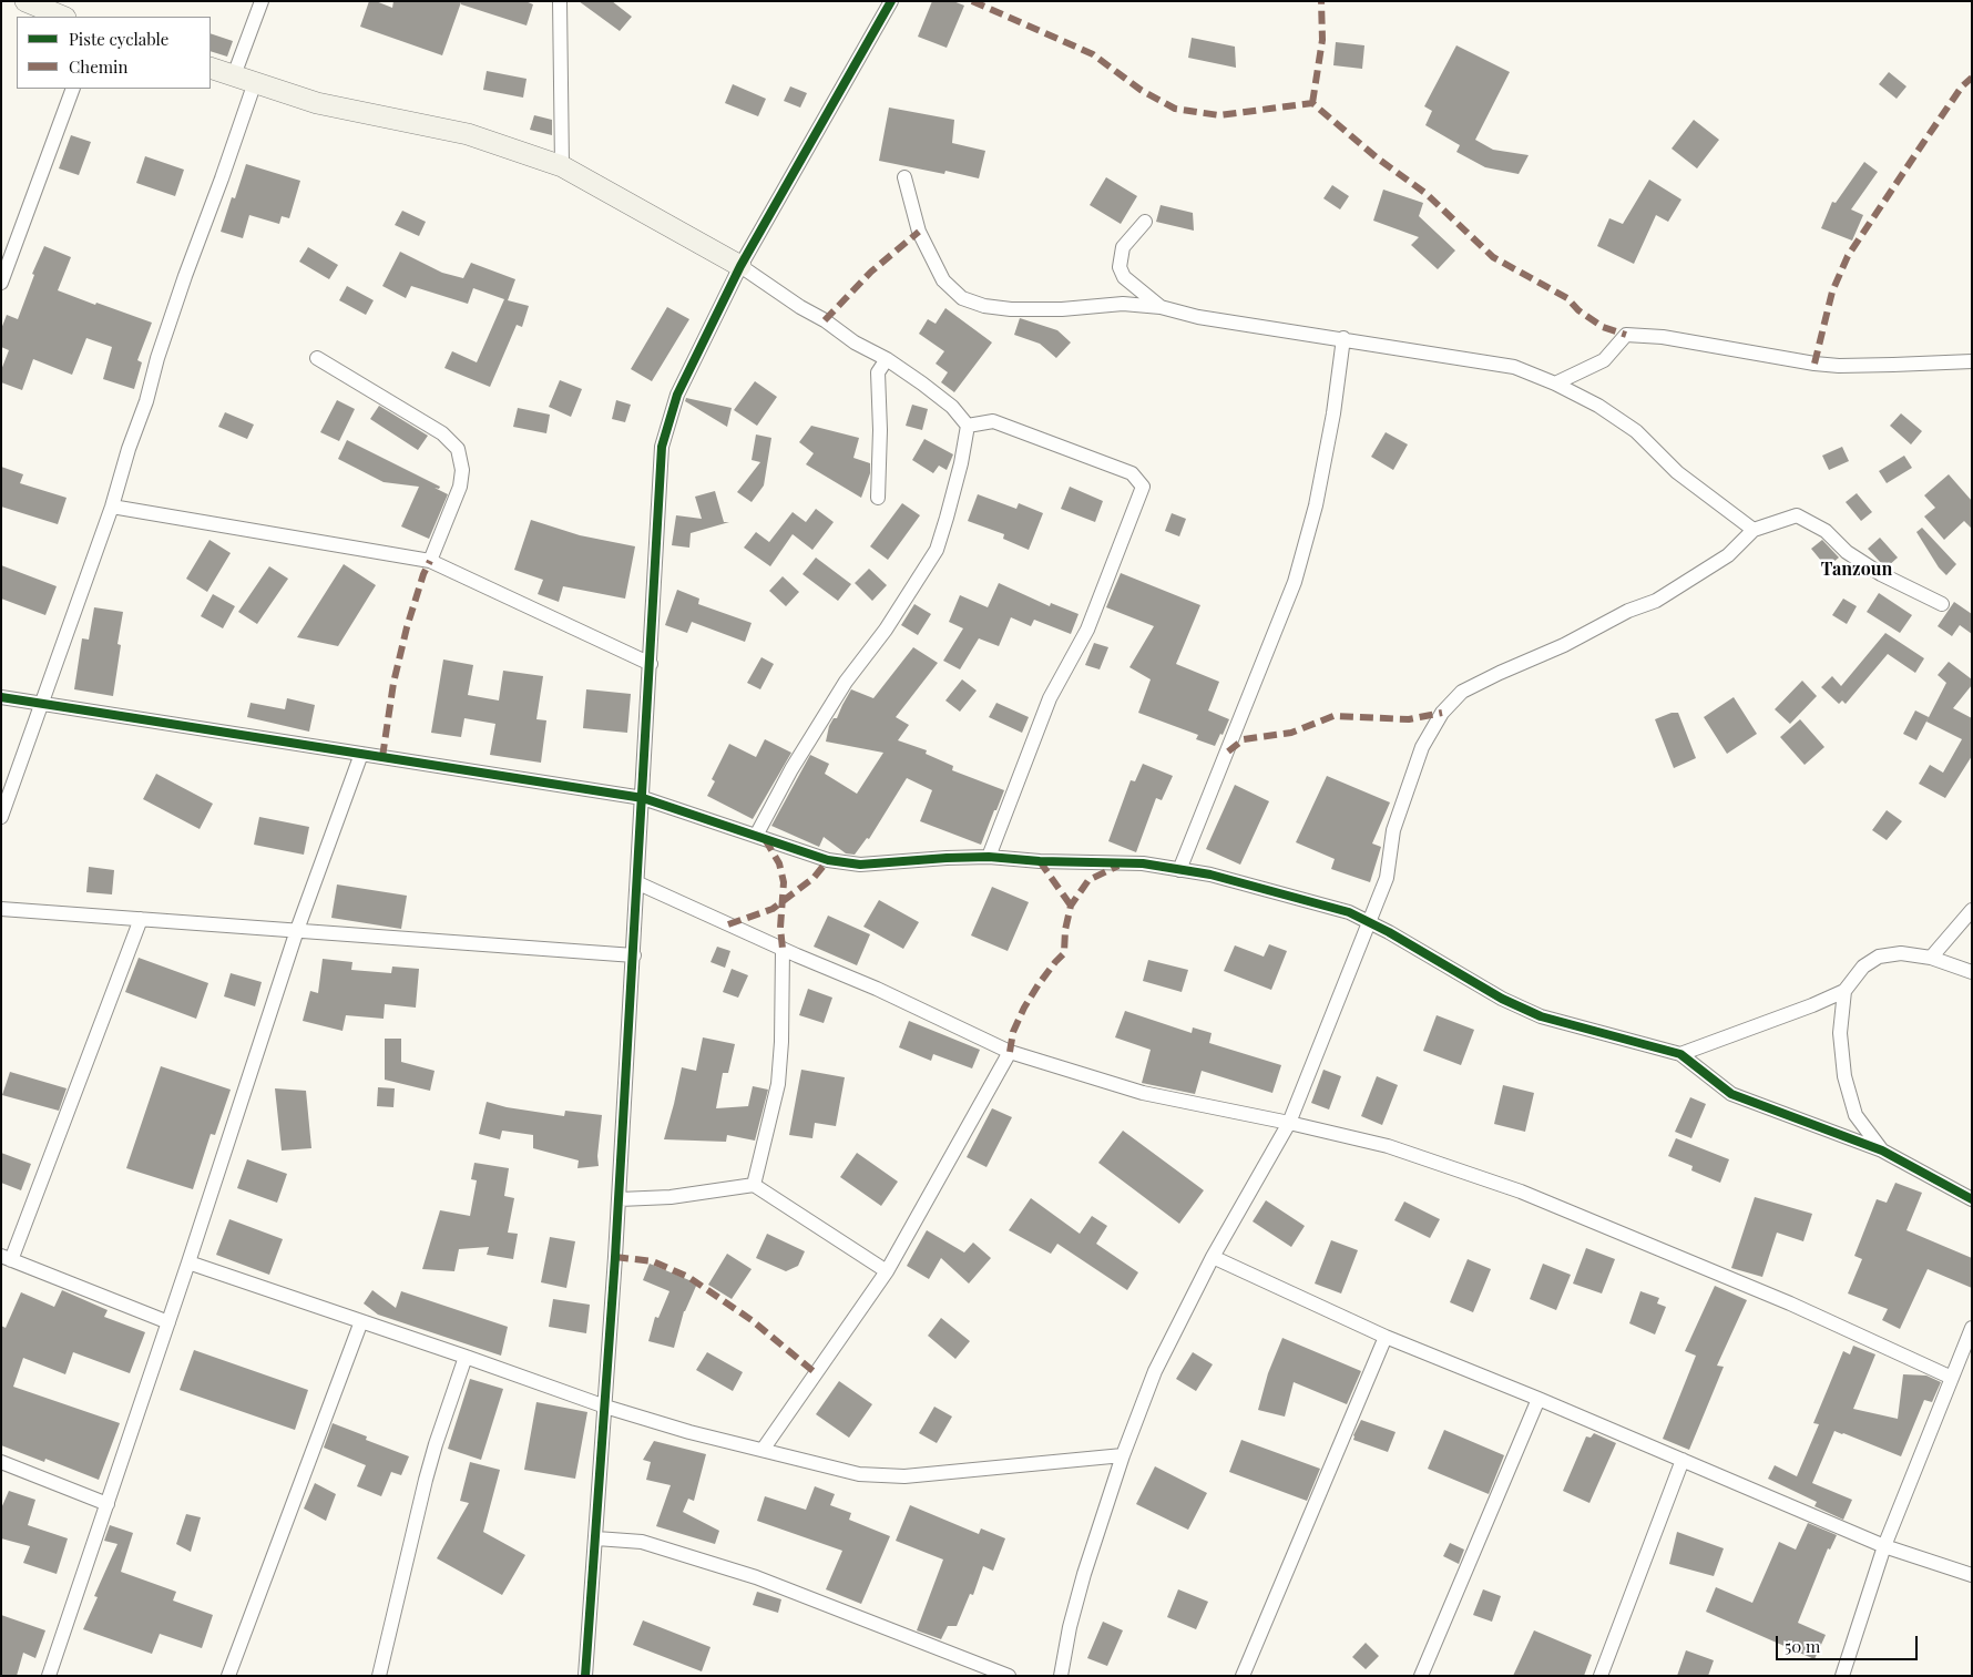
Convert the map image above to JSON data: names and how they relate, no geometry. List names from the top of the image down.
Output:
{
  "districts": ["Tanzoun"],
  "legend": ["Piste cyclable", "Chemin"],
  "scale_bar": "50 m"
}
